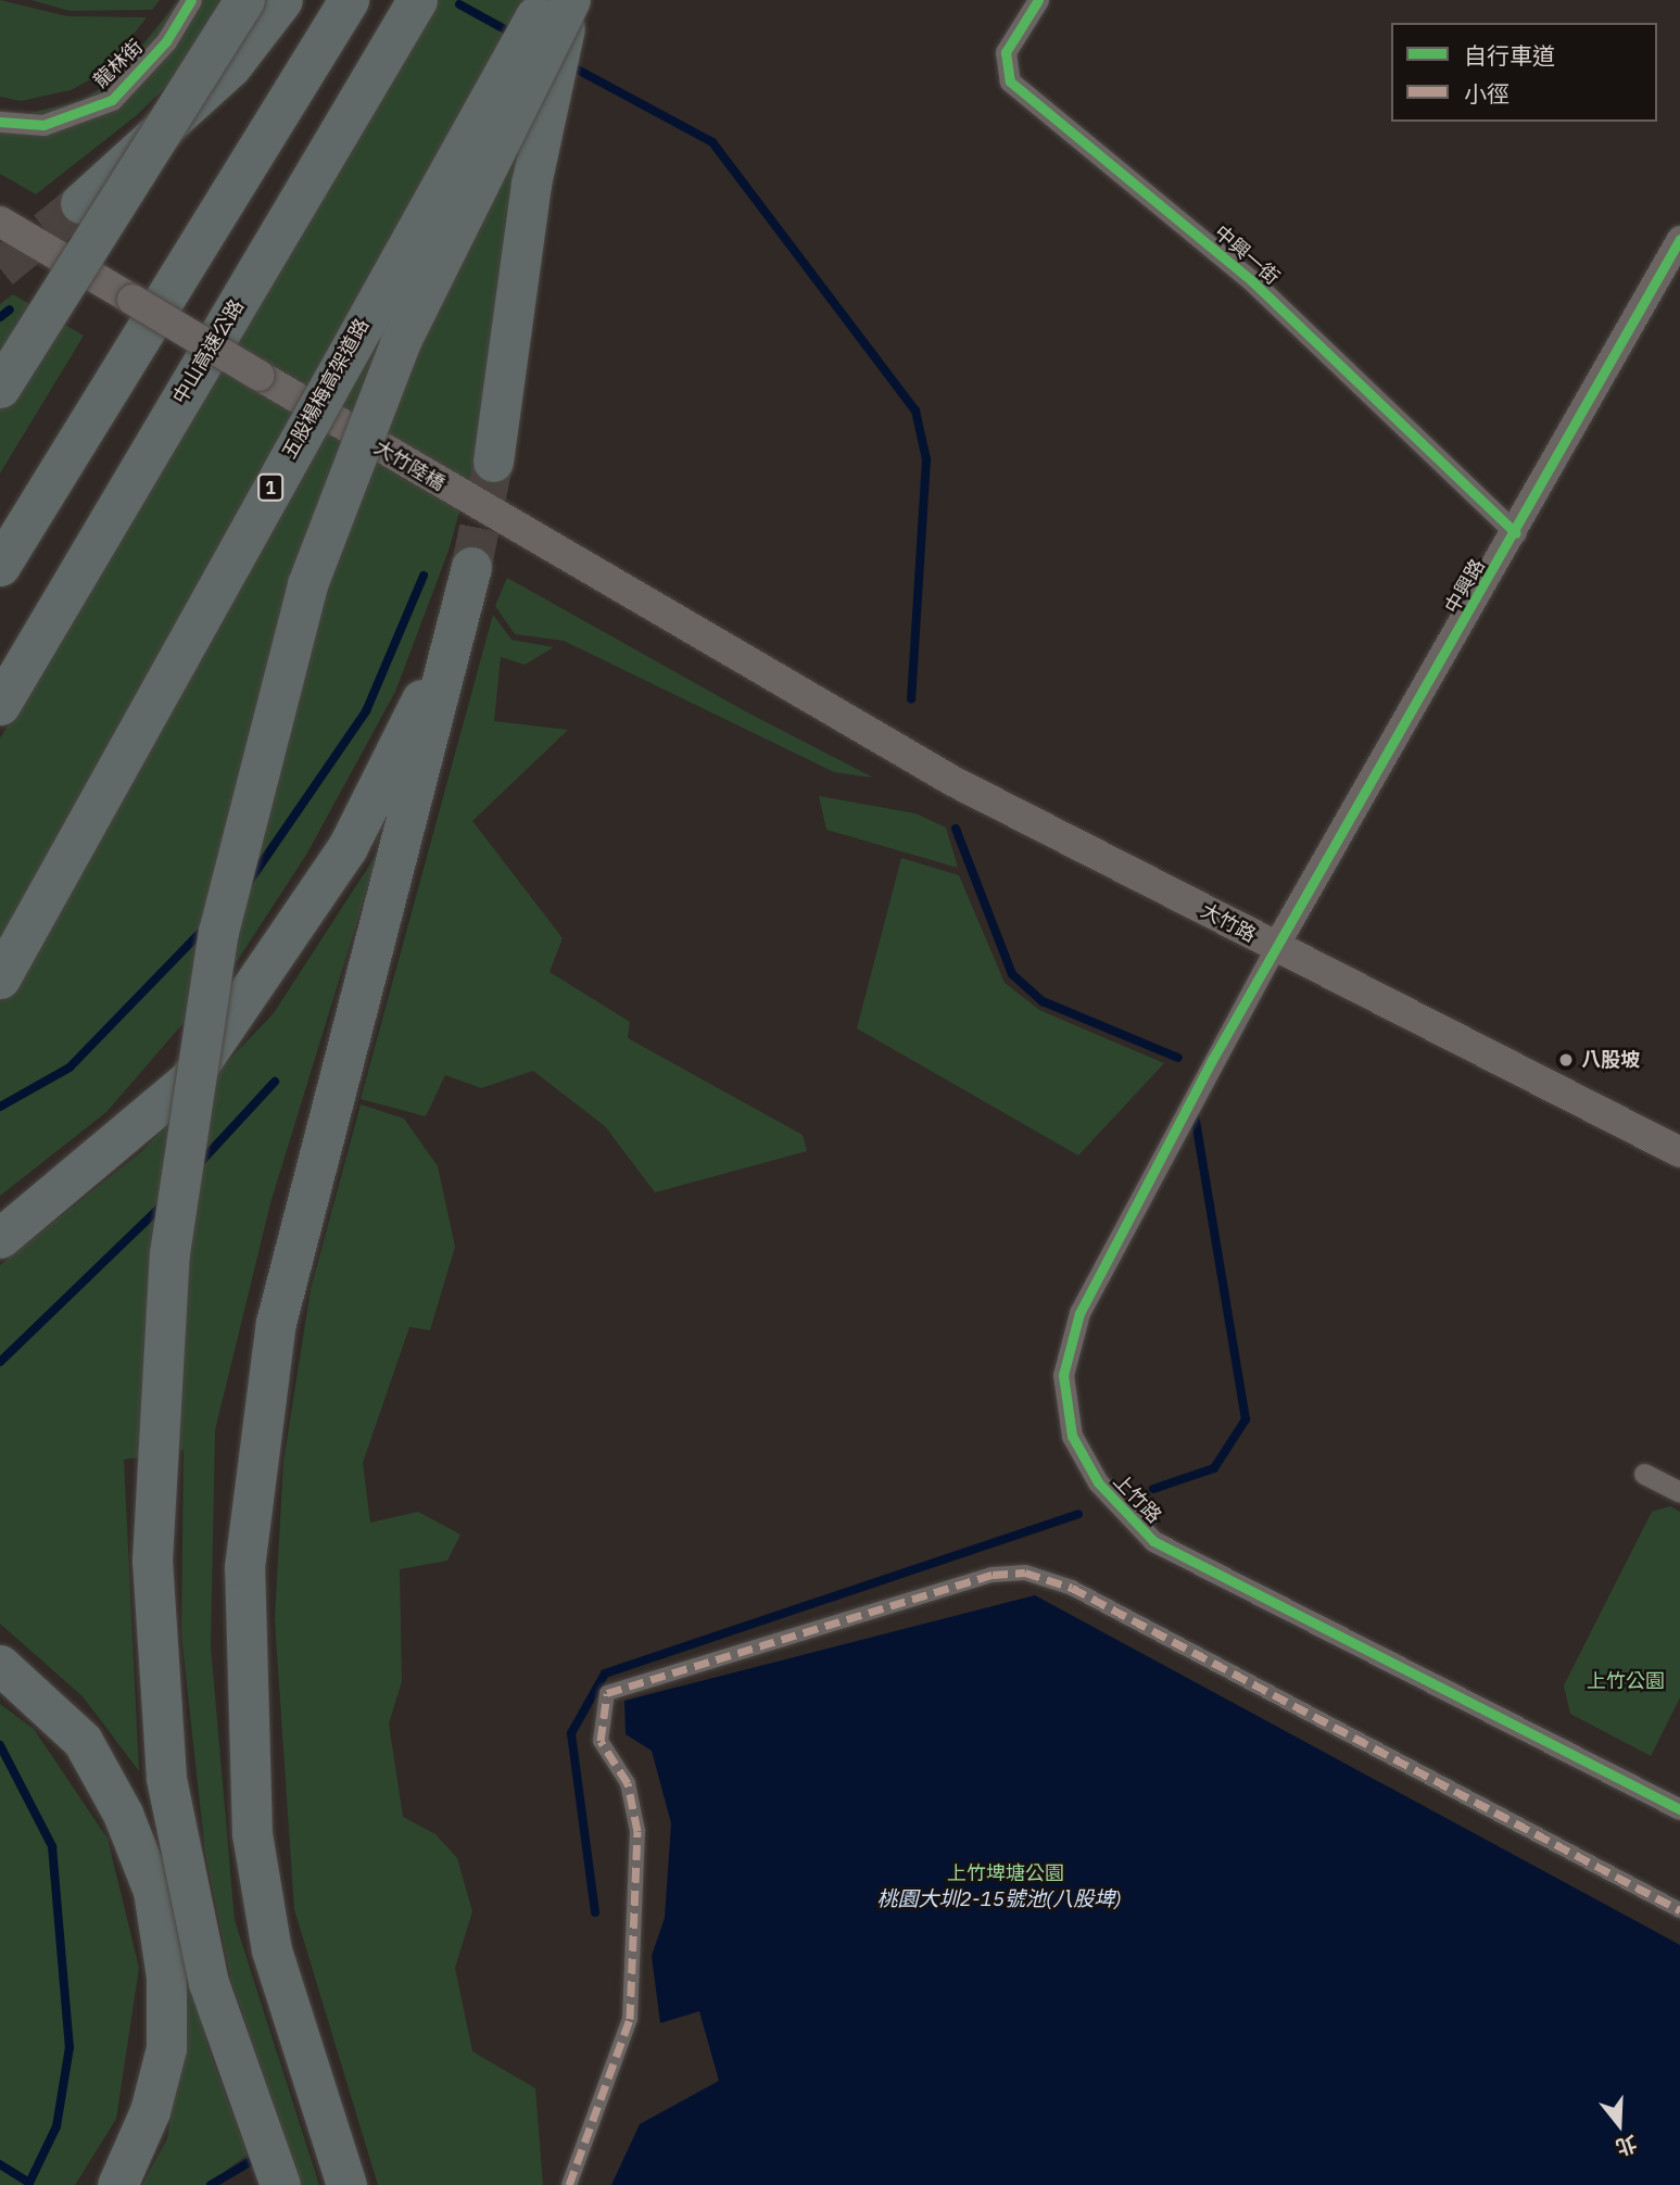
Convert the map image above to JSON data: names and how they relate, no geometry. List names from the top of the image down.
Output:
{
  "streets": {
    "highway": ["中山高速公路", "五股楊梅高架道路", "1"],
    "main road": ["大竹陸橋", "大竹路"],
    "street": [
      "龍林街",
      "中興一街",
      "中興路",
      "上竹路"
    ]
  },
  "crossings": [
    ["中興一街", "中興路"],
    ["大竹陸橋", "大竹路"],
    ["中興路", "大竹路"],
    ["中興路", "上竹路"],
    ["大竹路", "上竹路"]
  ],
  "water": ["桃園大圳2-15號池(八股埤)"],
  "parks": ["上竹公園", "上竹埤塘公園"],
  "places": ["八股坡"],
  "legend": ["自行車道", "小徑"],
  "north": "bottom"
}
